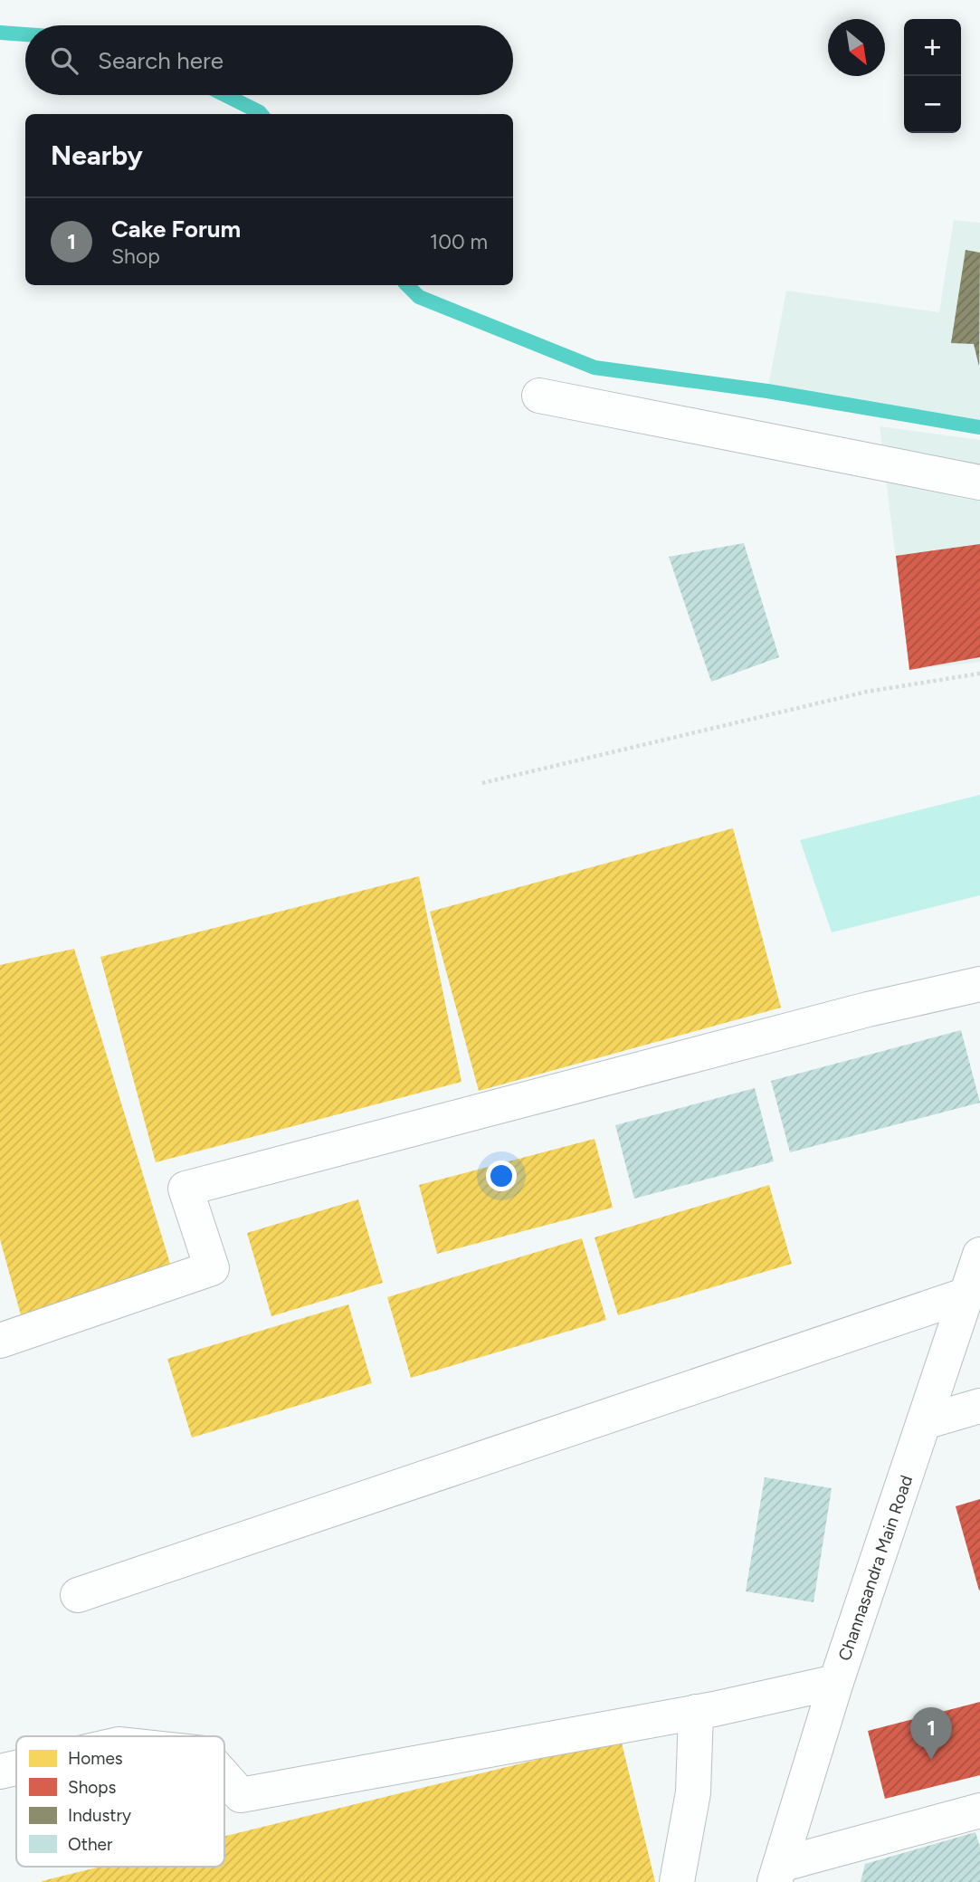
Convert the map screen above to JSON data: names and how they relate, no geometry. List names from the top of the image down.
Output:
{
  "streets": {
    "street": ["Channasandra Main Road"]
  },
  "legend": [
    "Homes",
    "Shops",
    "Industry",
    "Other"
  ],
  "north": "bottom right",
  "page": {
    "map_buttons": ["+", "−"],
    "search": "Search here",
    "heading": "Nearby",
    "list": [
      {
        "mark": "1",
        "name": "Cake Forum",
        "note": "Shop",
        "value": "100 m"
      }
    ],
    "pins": "1"
  }
}
